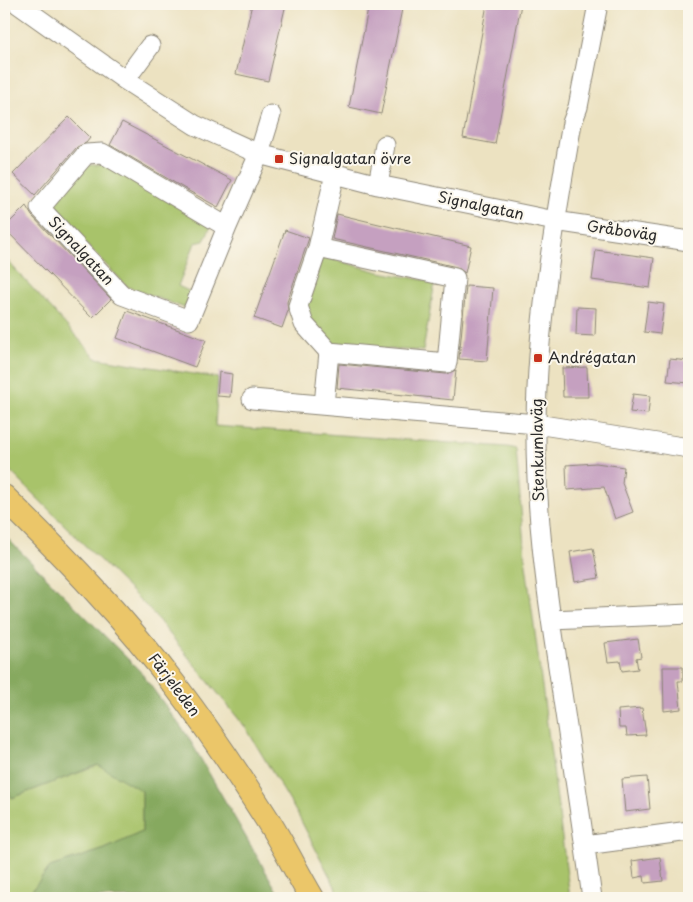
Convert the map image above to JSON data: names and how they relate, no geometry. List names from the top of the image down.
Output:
{
  "streets": {
    "main road": ["Färjeleden"],
    "street": ["Signalgatan", "Gråboväg", "Stenkumlaväg"]
  },
  "crossings": [
    ["Signalgatan", "Gråboväg"],
    ["Signalgatan", "Stenkumlaväg"],
    ["Gråboväg", "Stenkumlaväg"]
  ],
  "places": {
    "transit": ["Signalgatan övre", "Andrégatan"]
  }
}
